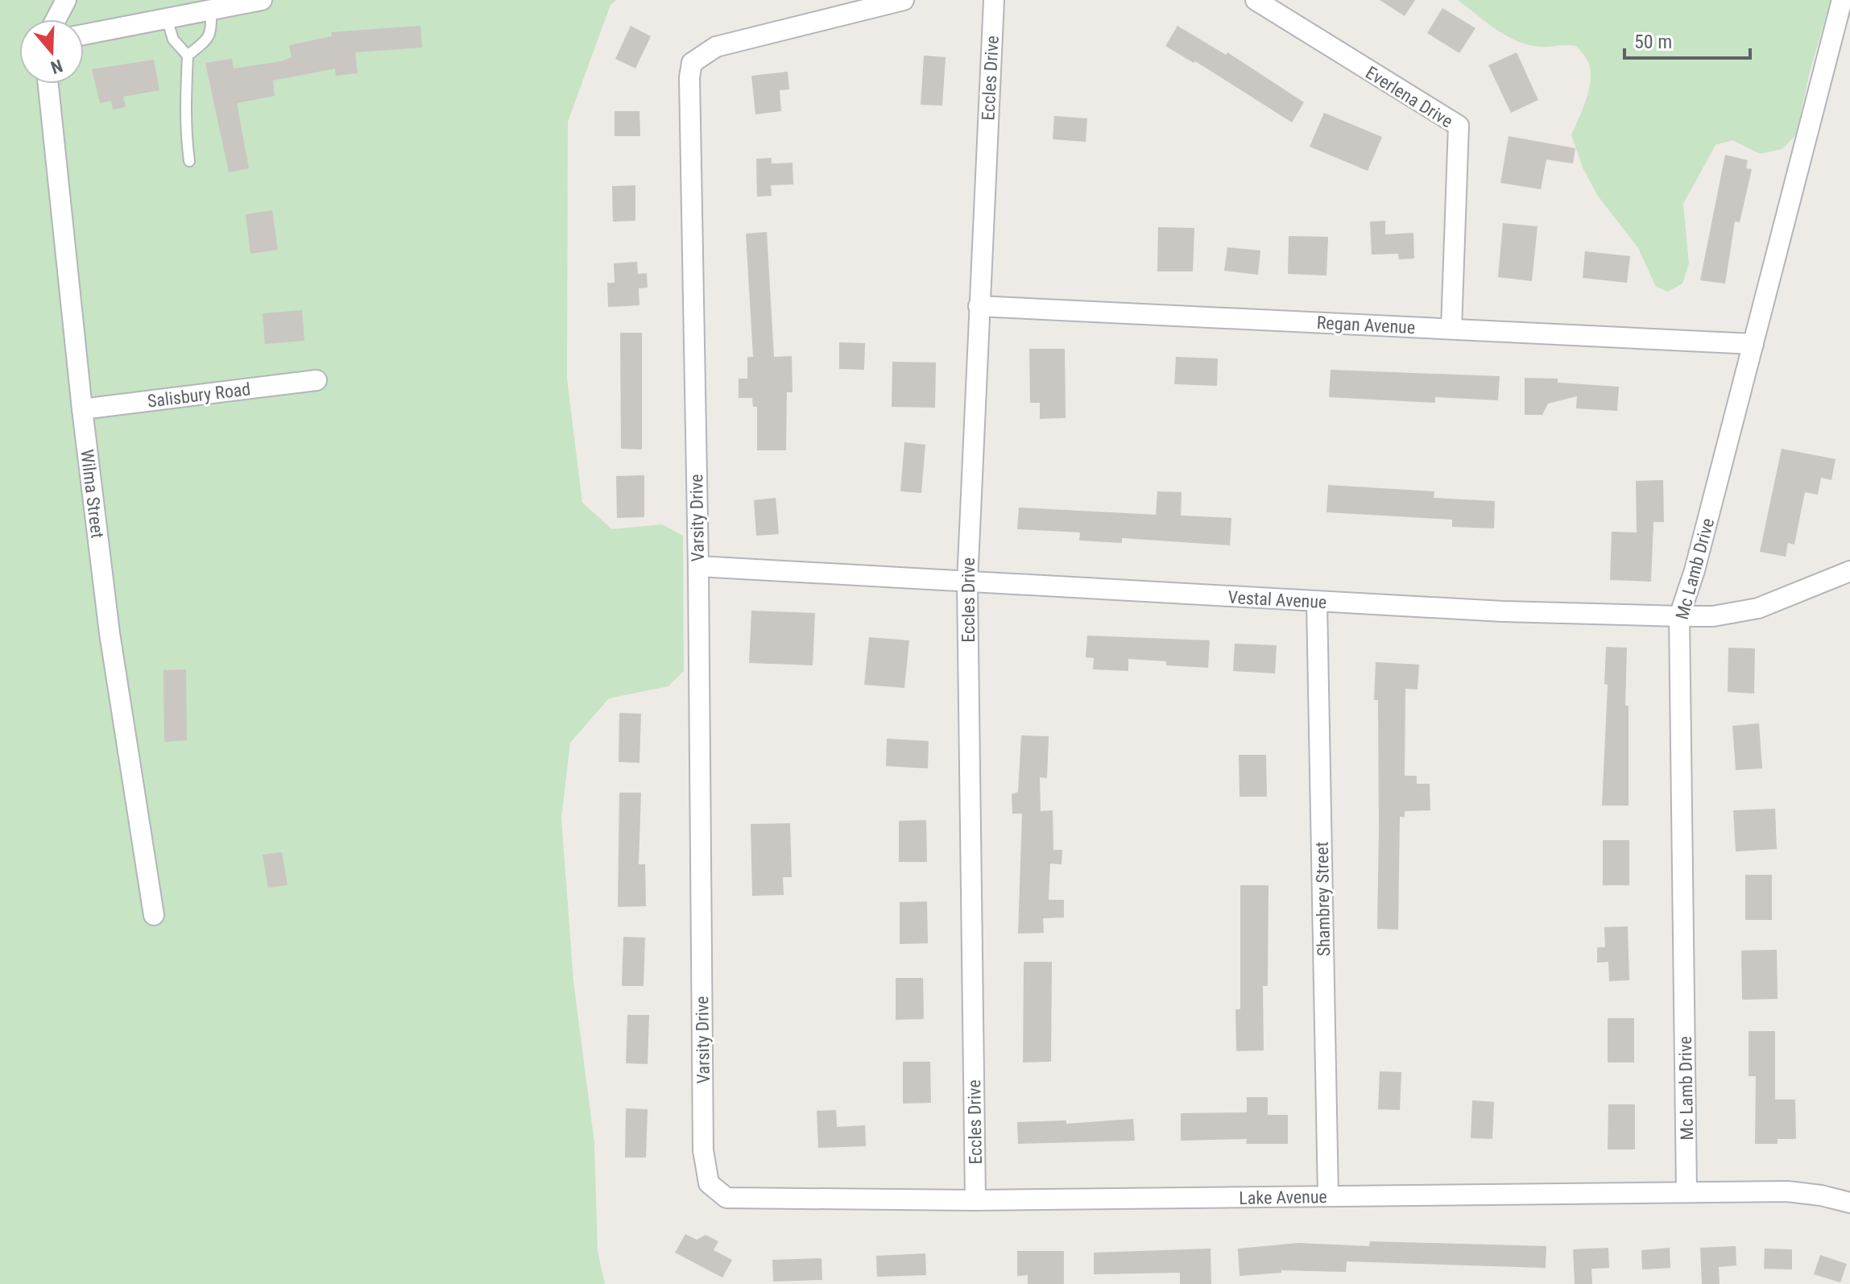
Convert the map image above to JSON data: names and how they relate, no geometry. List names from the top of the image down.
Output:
{
  "streets": {
    "street": [
      "Eccles Drive",
      "Everlena Drive",
      "Regan Avenue",
      "Salisbury Road",
      "Wilma Street",
      "Varsity Drive",
      "Mc Lamb Drive",
      "Vestal Avenue",
      "Shambrey Street",
      "Lake Avenue"
    ]
  },
  "crossings": [
    ["Eccles Drive", "Regan Avenue"],
    ["Eccles Drive", "Vestal Avenue"],
    ["Eccles Drive", "Lake Avenue"],
    ["Everlena Drive", "Regan Avenue"],
    ["Regan Avenue", "Mc Lamb Drive"],
    ["Salisbury Road", "Wilma Street"],
    ["Varsity Drive", "Vestal Avenue"],
    ["Varsity Drive", "Lake Avenue"],
    ["Mc Lamb Drive", "Vestal Avenue"],
    ["Mc Lamb Drive", "Lake Avenue"],
    ["Vestal Avenue", "Shambrey Street"],
    ["Shambrey Street", "Lake Avenue"]
  ],
  "scale_bar": "50 m",
  "north": "bottom"
}
